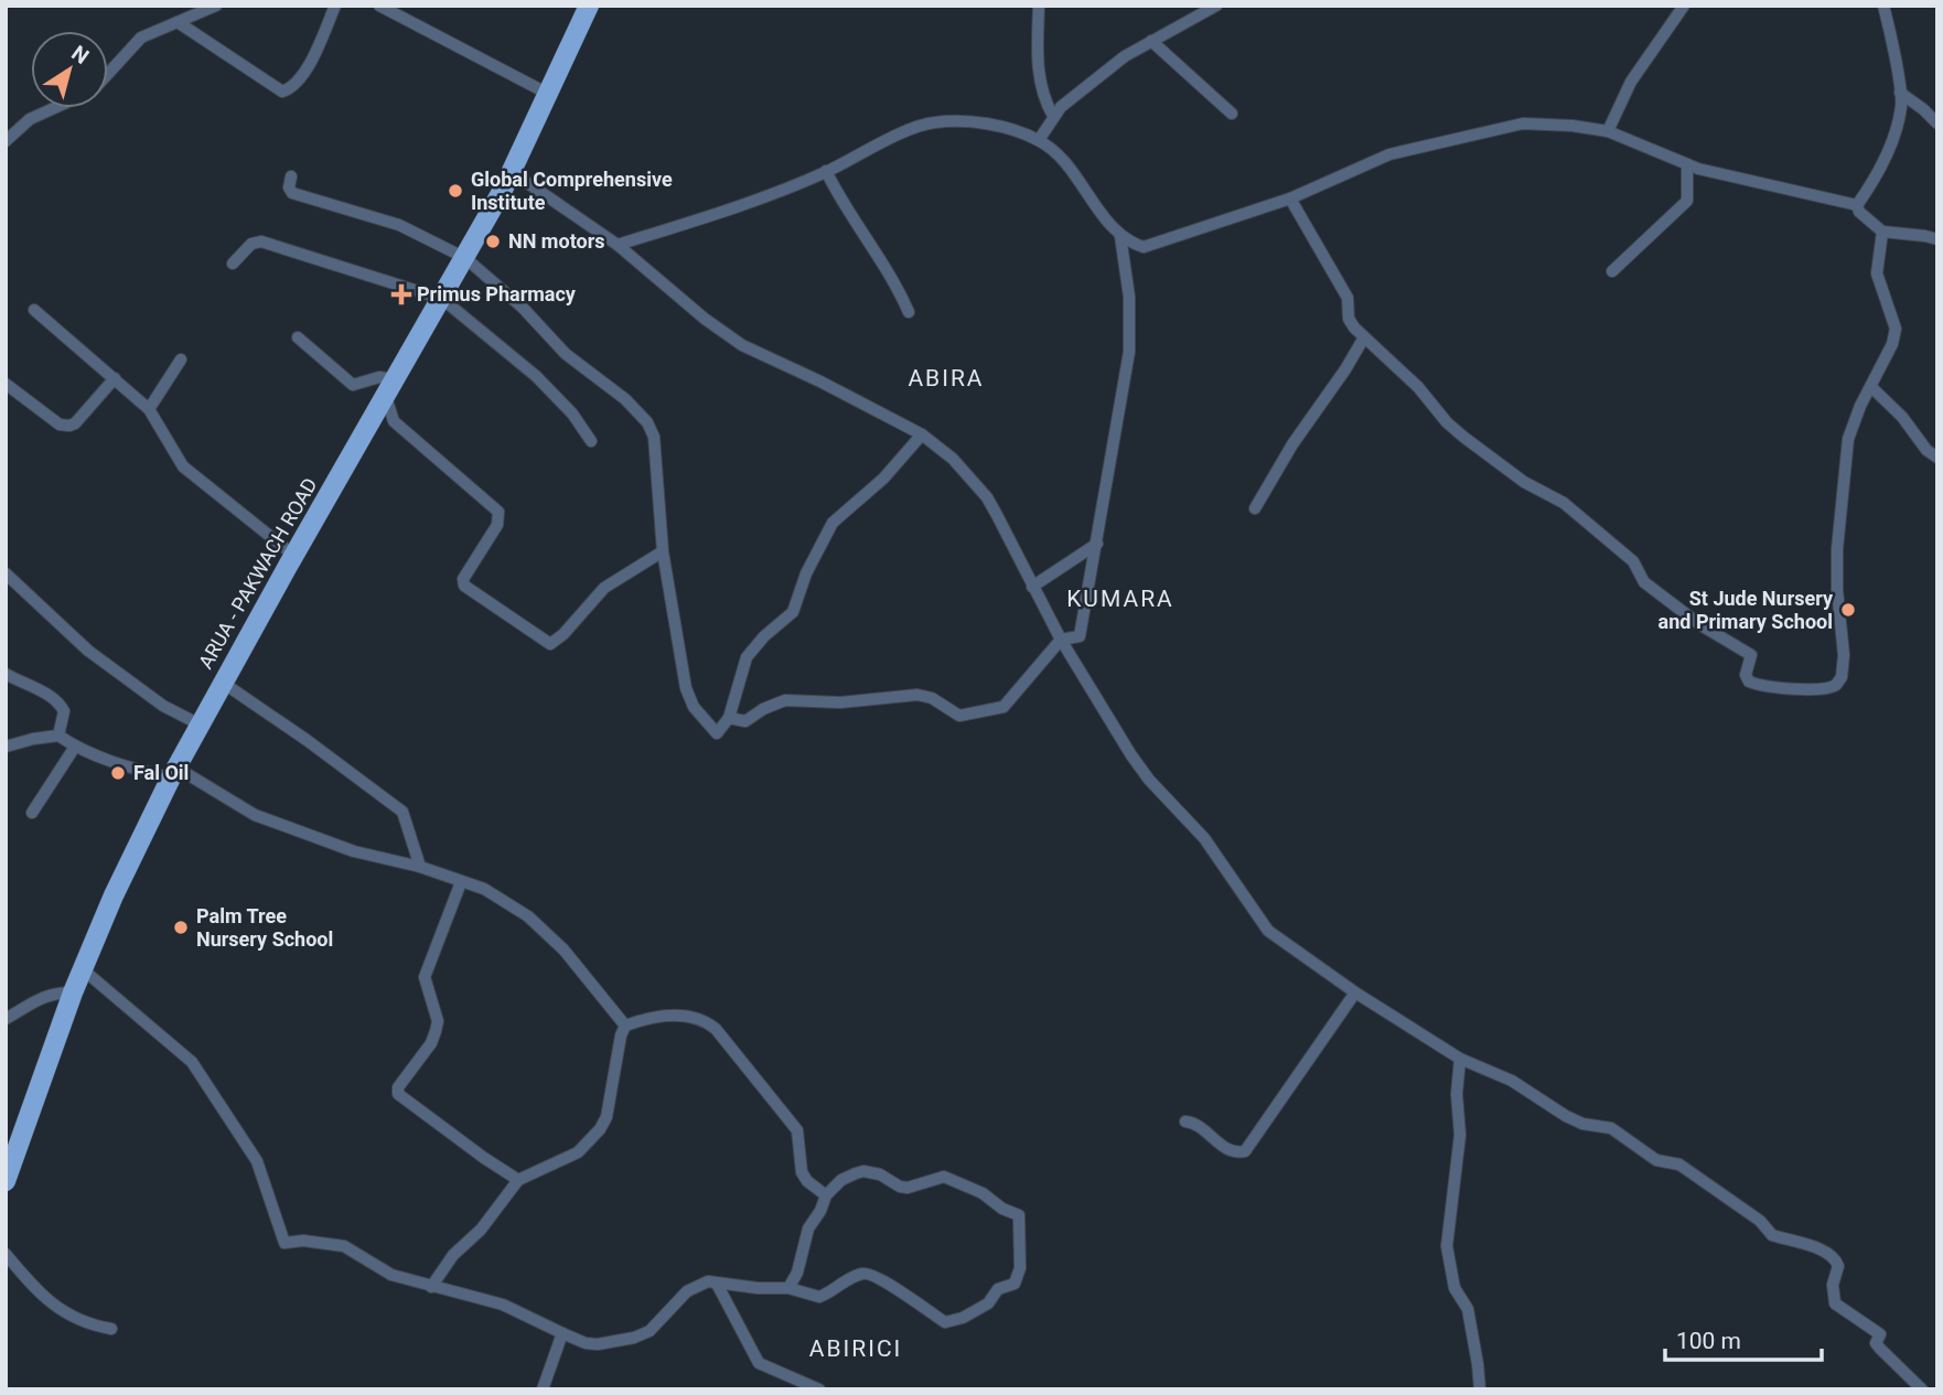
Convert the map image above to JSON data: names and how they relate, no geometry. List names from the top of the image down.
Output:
{
  "streets": {
    "main road": ["ARUA - PAKWACH ROAD"]
  },
  "districts": ["ABIRA", "KUMARA", "ABIRICI"],
  "places": {
    "other": [
      "Global Comprehensive Institute",
      "NN motors",
      "St Jude Nursery and Primary School",
      "Fal Oil",
      "Palm Tree Nursery School"
    ],
    "health": ["Primus Pharmacy"]
  },
  "scale_bar": "100 m",
  "north": "top right"
}
